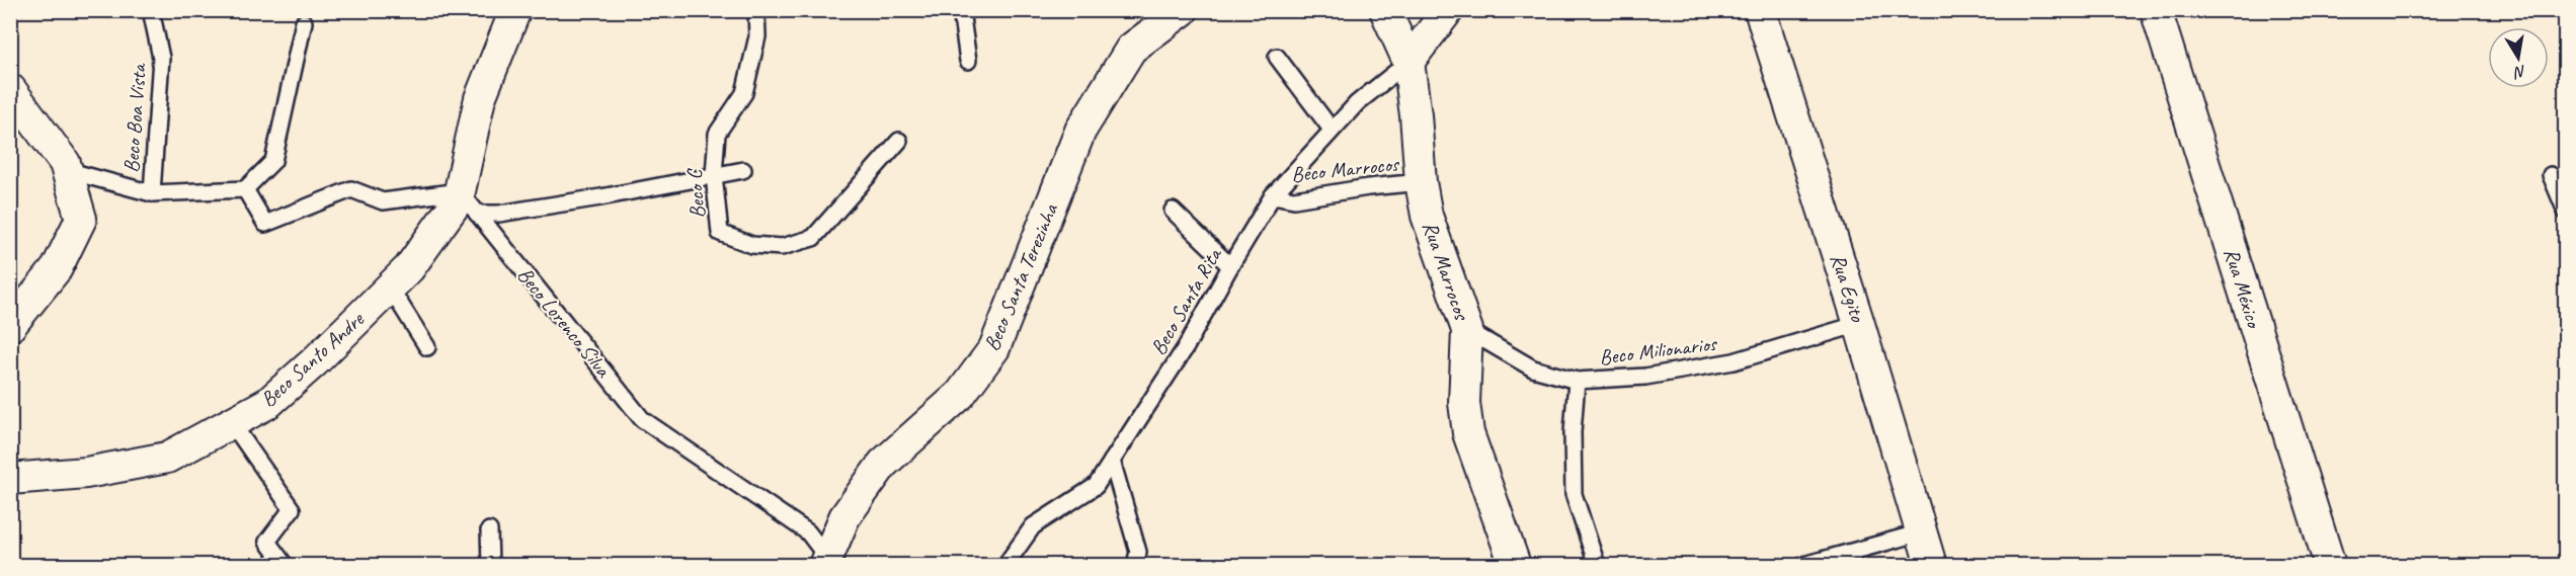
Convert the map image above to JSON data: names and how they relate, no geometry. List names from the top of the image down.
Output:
{
  "streets": {
    "street": [
      "Rua Marrocos",
      "Beco Santa Terezinha",
      "Rua Egito",
      "Rua México",
      "Beco Santo Andre"
    ],
    "lane": [
      "Beco Boa Vista",
      "Beco Marrocos",
      "Beco C",
      "Beco Santa Rita",
      "Beco Lorenco Silva",
      "Beco Milionarios"
    ]
  },
  "crossings": [
    ["Beco Marrocos", "Rua Marrocos"],
    ["Beco Marrocos", "Beco Santa Rita"],
    ["Rua Marrocos", "Beco Santa Rita"],
    ["Rua Marrocos", "Beco Milionarios"],
    ["Beco Santa Terezinha", "Beco Lorenco Silva"],
    ["Rua Egito", "Beco Milionarios"],
    ["Beco Lorenco Silva", "Beco Santo Andre"]
  ],
  "north": "bottom"
}
